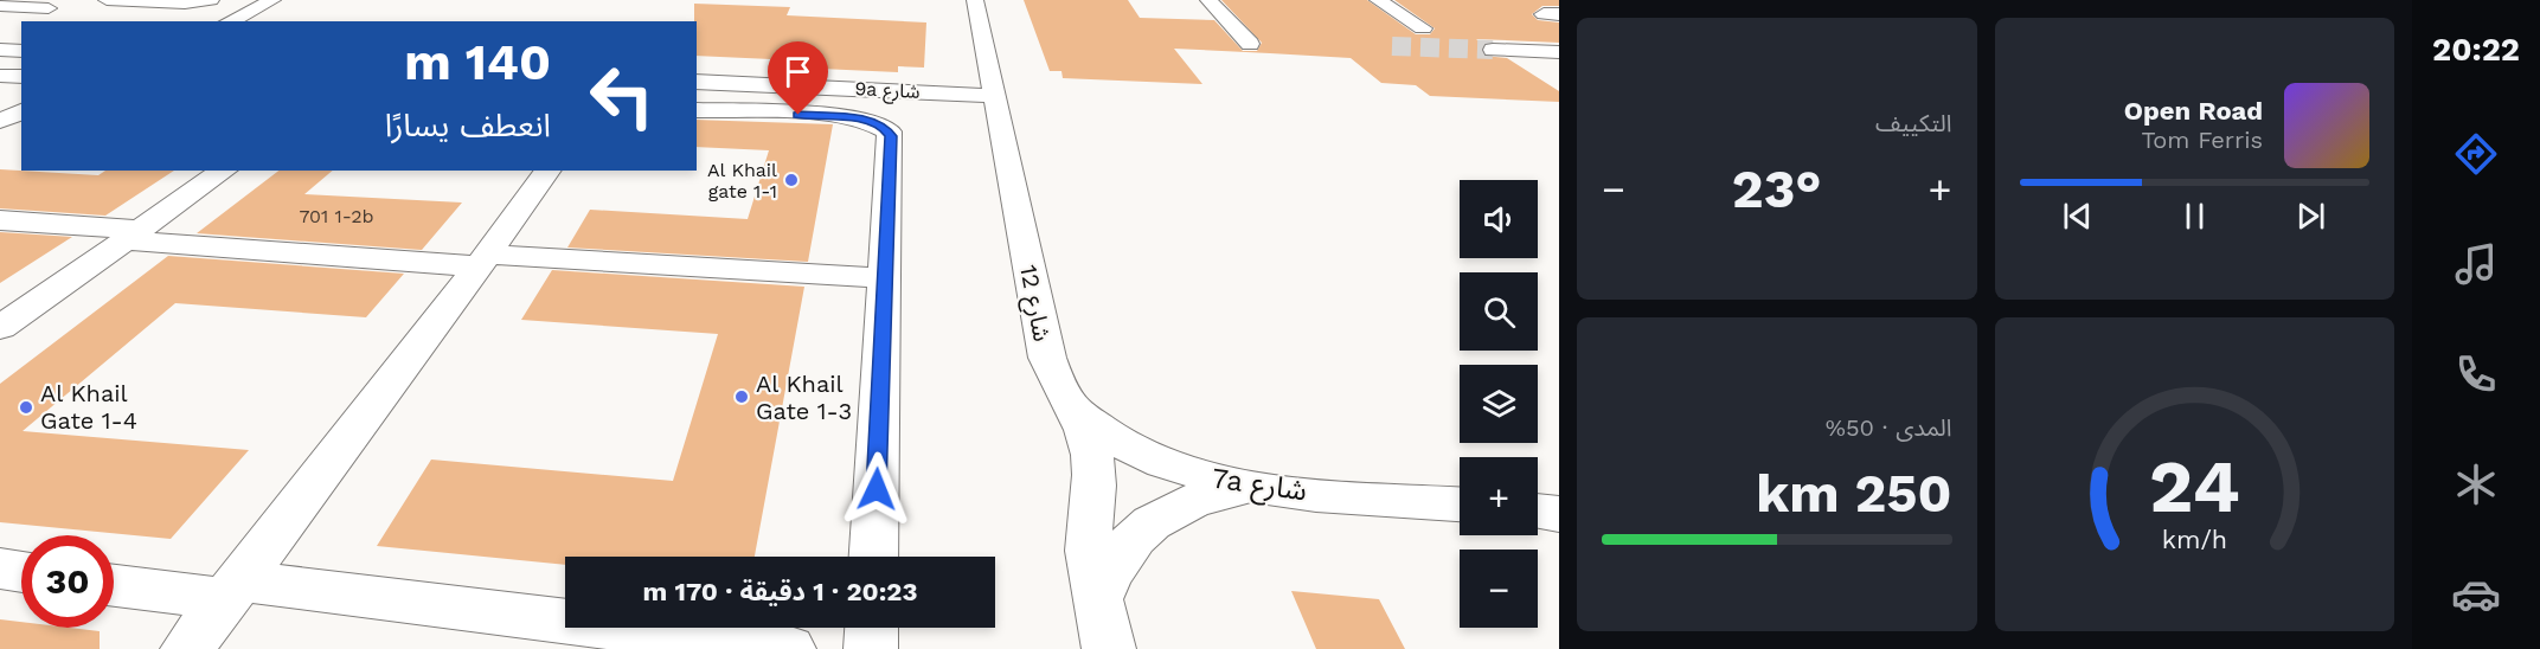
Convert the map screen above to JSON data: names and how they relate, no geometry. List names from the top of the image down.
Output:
{
  "streets": {
    "street": ["9a شارع", "شارع 12", "7a شارع"]
  },
  "crossings": [
    ["9a شارع", "شارع 12"],
    ["شارع 12", "7a شارع"]
  ],
  "places": ["Al Khail gate 1-1", "Al Khail Gate 1-3", "Al Khail Gate 1-4"],
  "house_numbers": ["701 1-2b"],
  "page": {
    "tabs": "20:22",
    "tile": [
      "التكييف",
      ["المدى · 50%", "250 km"]
    ],
    "turn": ["140 m", "انعطف يسارًا"],
    "song": ["Open Road", "Tom Ferris"],
    "heat": ["−", "23°", "+"],
    "map_buttons": ["+", "−"],
    "limit": "30",
    "trip": "20:23 · 1 دقيقة · 170 m",
    "gauge": ["24", "km/h"]
  }
}
